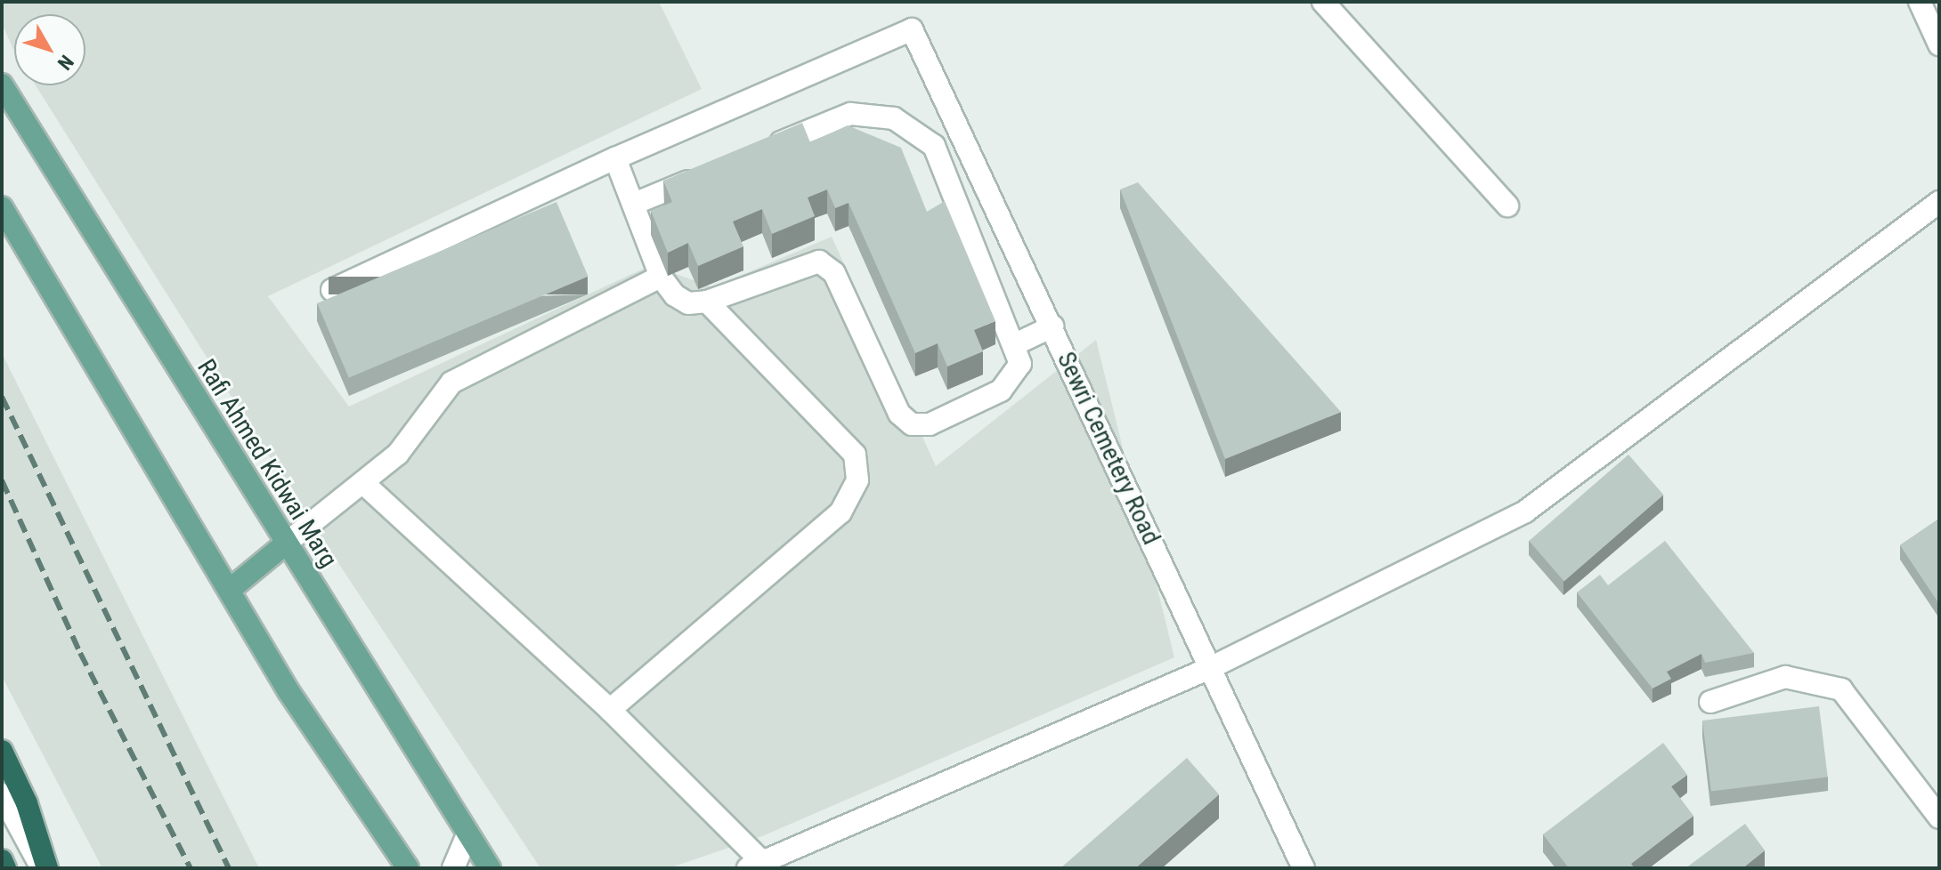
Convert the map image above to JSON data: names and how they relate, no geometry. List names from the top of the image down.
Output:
{
  "streets": {
    "main road": ["Rafi Ahmed Kidwai Marg"],
    "street": ["Sewri Cemetery Road"]
  },
  "north": "bottom right"
}
